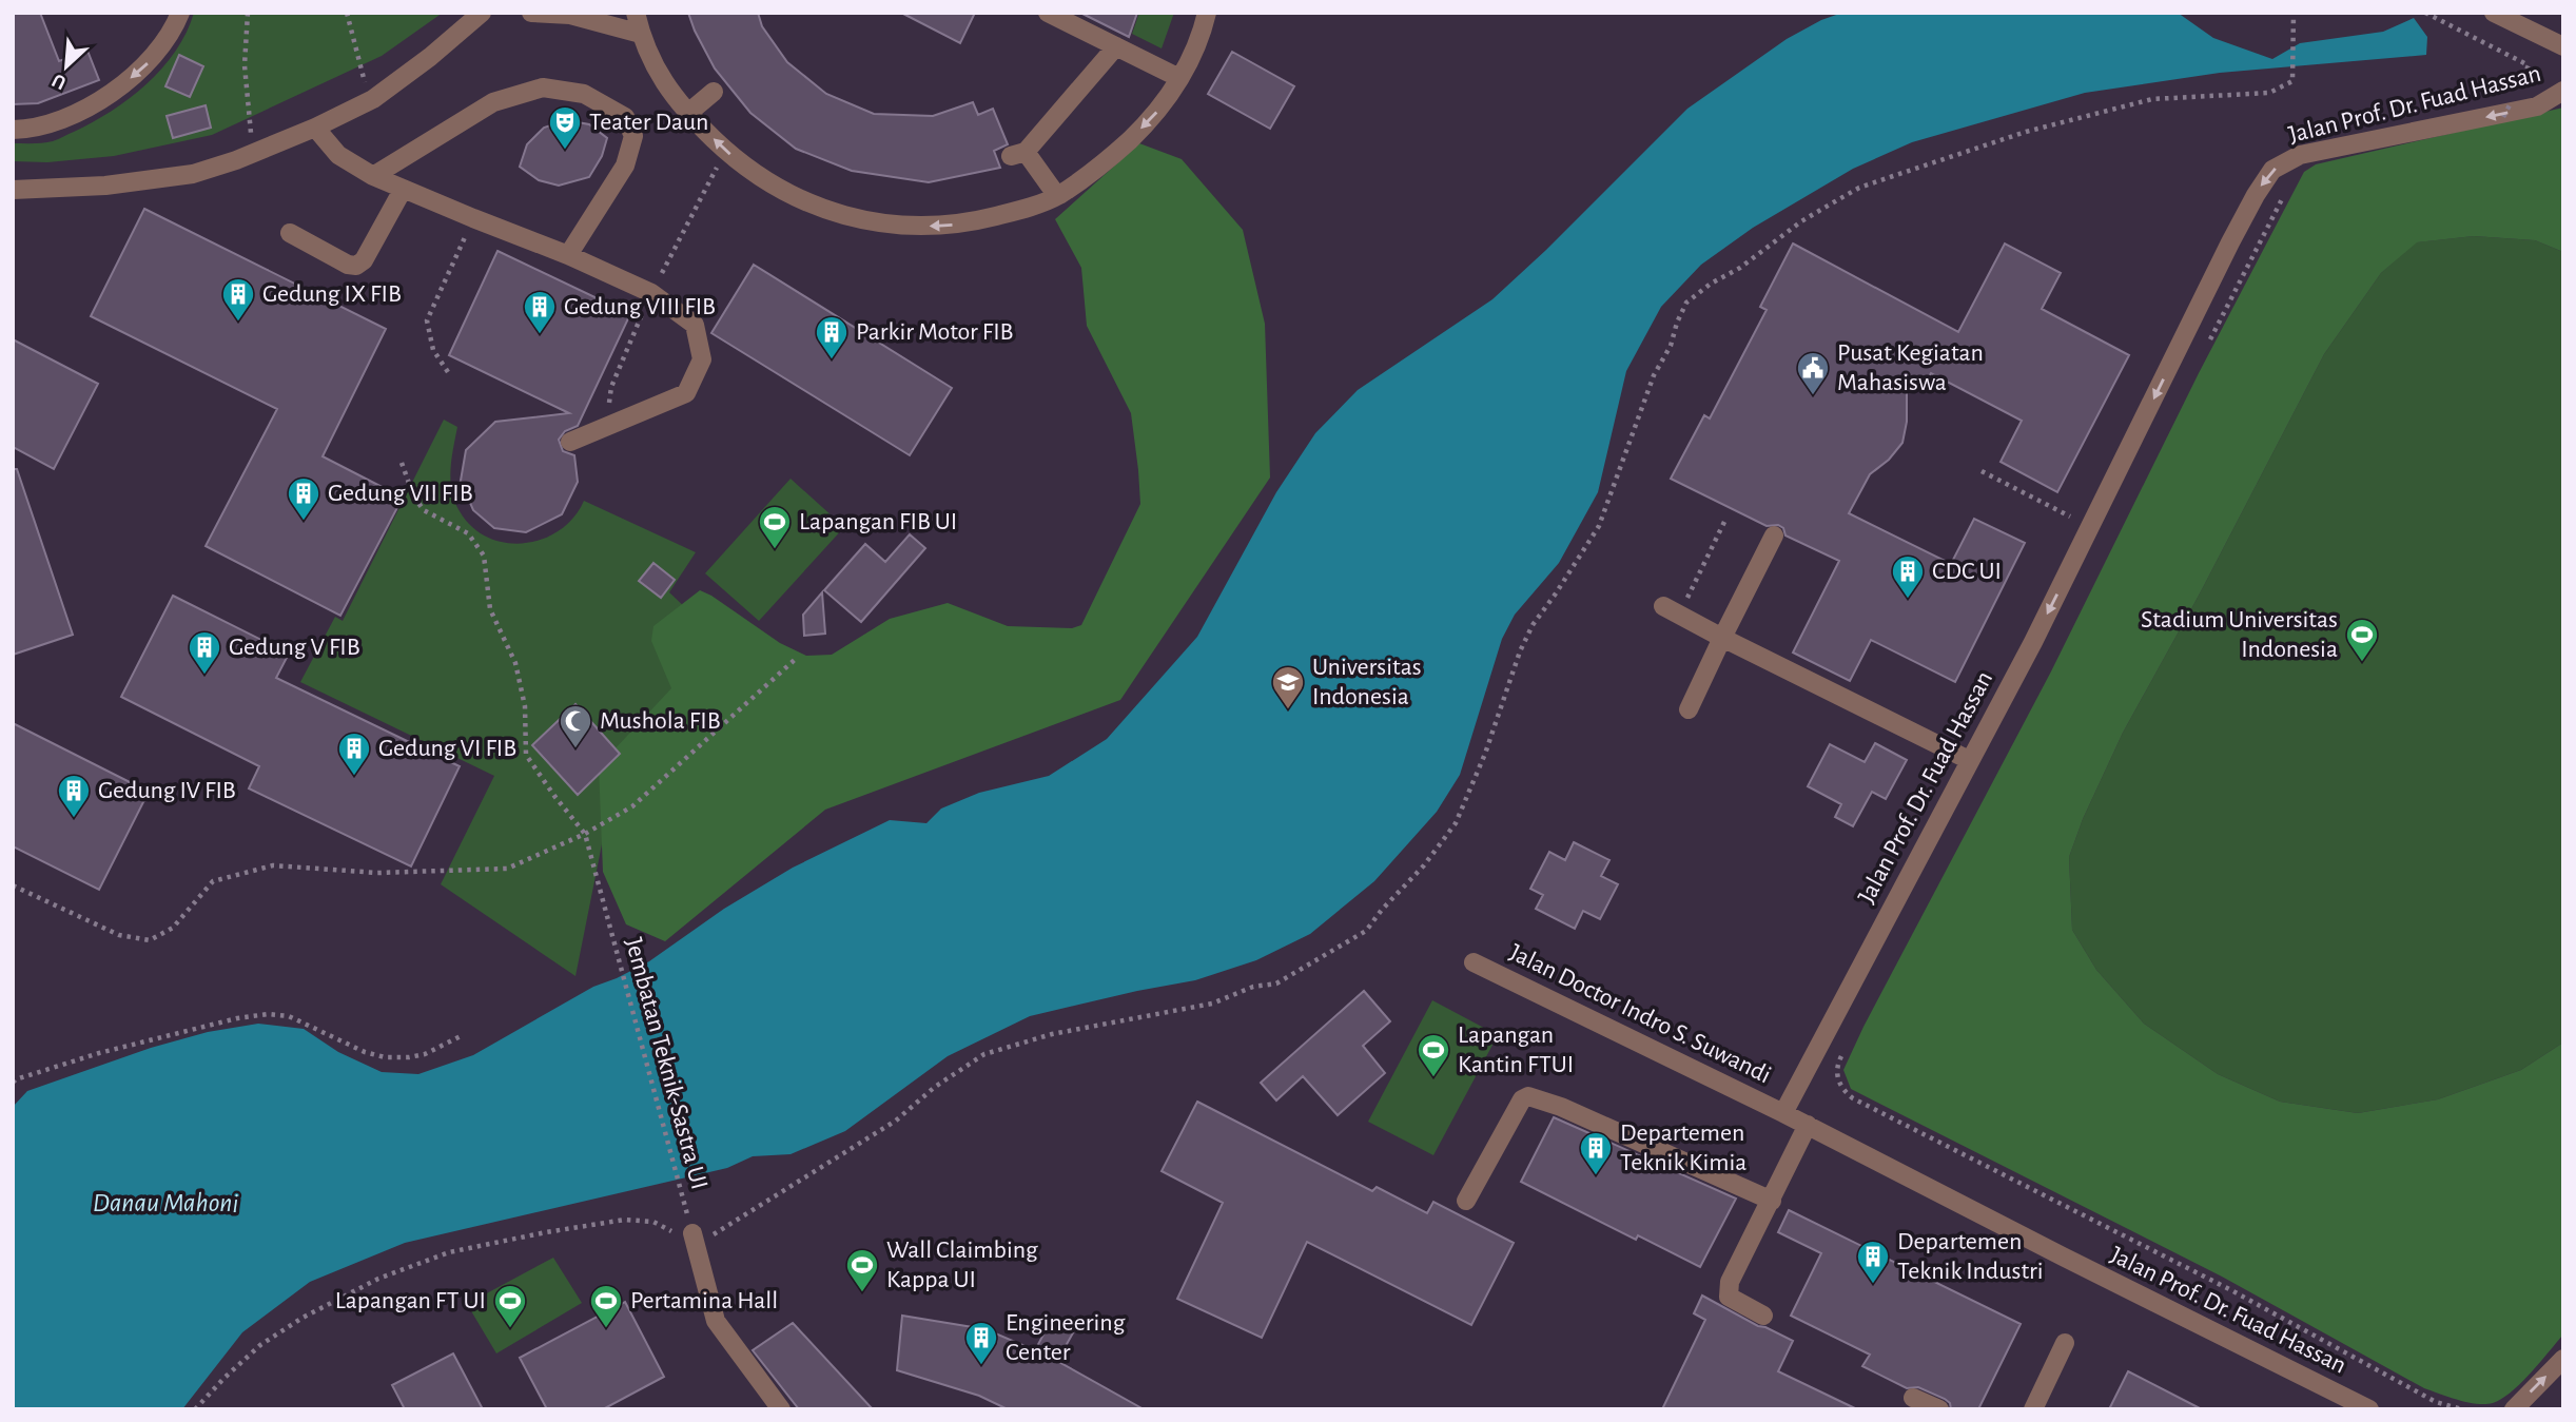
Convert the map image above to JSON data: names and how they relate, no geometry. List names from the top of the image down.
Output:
{
  "streets": {
    "street": ["Jalan Prof. Dr. Fuad Hassan", "Jalan Doctor Indro S. Suwandi"],
    "path": ["Jembatan Teknik-Sastra UI"]
  },
  "crossings": [
    ["Jalan Prof. Dr. Fuad Hassan", "Jalan Doctor Indro S. Suwandi"]
  ],
  "one_way": ["Jalan Prof. Dr. Fuad Hassan"],
  "water": ["Danau Mahoni"],
  "places": {
    "theatre": ["Teater Daun"],
    "building": [
      "Gedung IX FIB",
      "Gedung VIII FIB",
      "Parkir Motor FIB",
      "Gedung VII FIB",
      "CDC UI",
      "Gedung V FIB",
      "Gedung VI FIB",
      "Gedung IV FIB",
      "Departemen Teknik Kimia",
      "Departemen Teknik Industri",
      "Engineering Center"
    ],
    "public building": ["Pusat Kegiatan Mahasiswa"],
    "sports": [
      "Lapangan FIB UI",
      "Stadium Universitas Indonesia",
      "Lapangan Kantin FTUI",
      "Wall Claimbing Kappa UI",
      "Lapangan FT UI",
      "Pertamina Hall"
    ],
    "school or university": ["Universitas Indonesia"],
    "mosque": ["Mushola FIB"]
  },
  "north": "bottom left"
}
